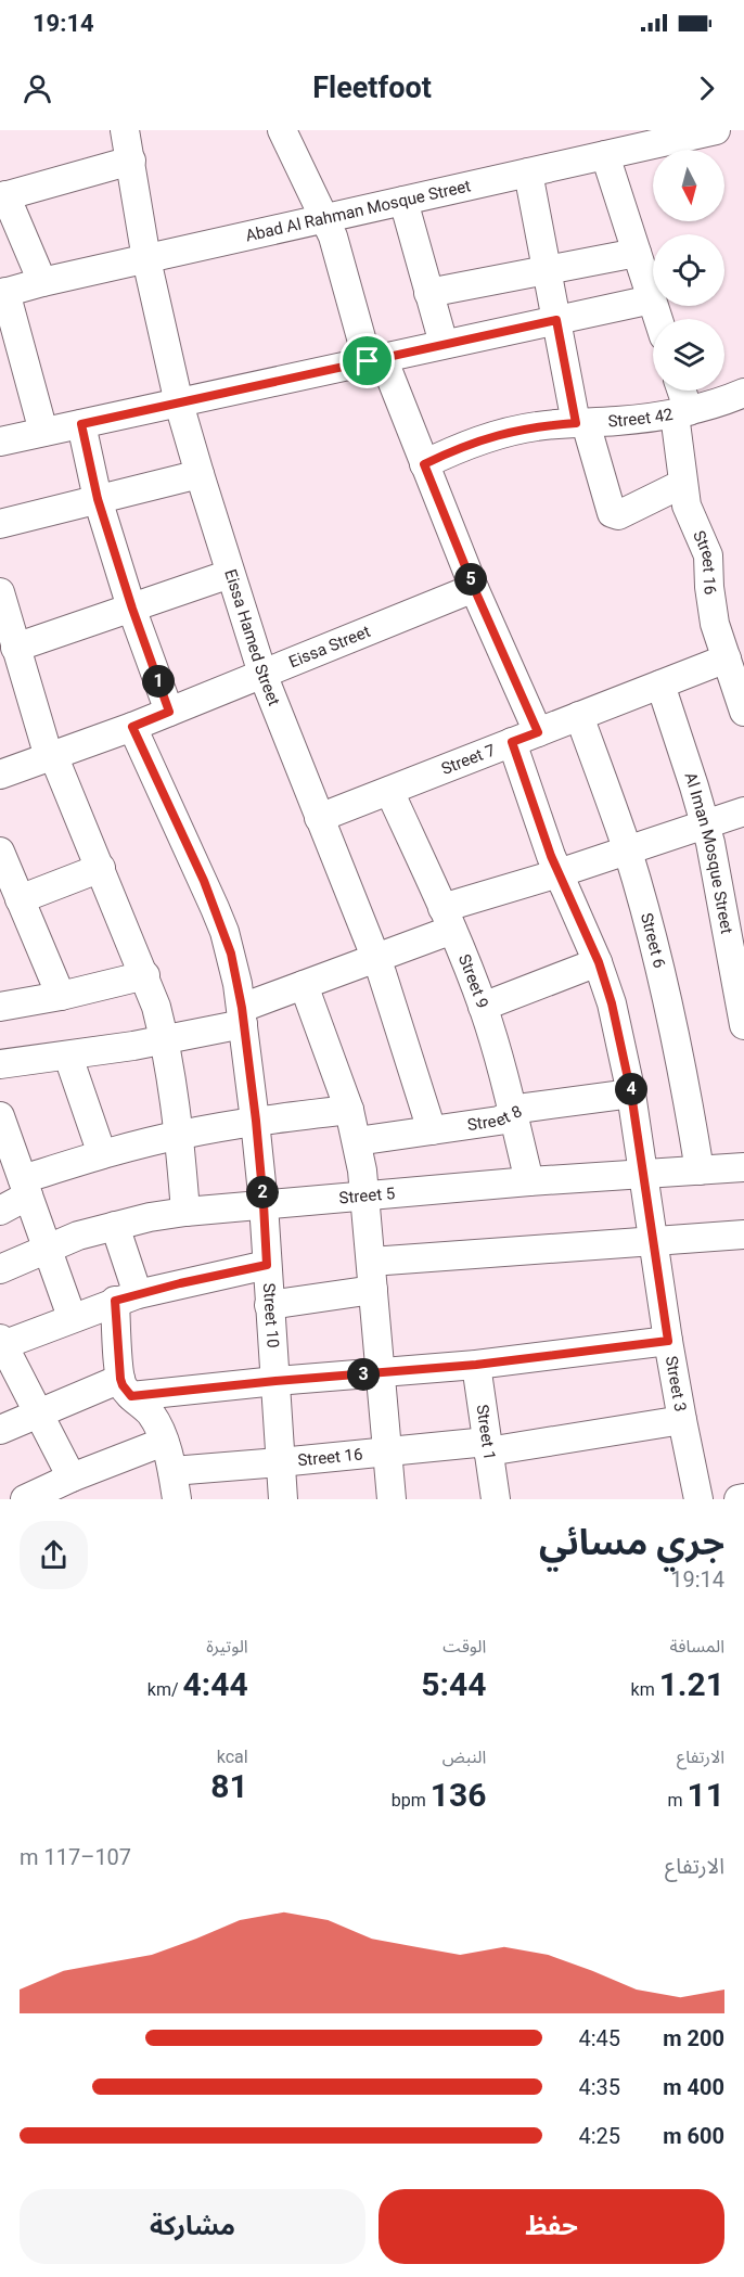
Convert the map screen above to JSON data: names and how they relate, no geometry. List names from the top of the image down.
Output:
{
  "streets": {
    "street": [
      "Abad Al Rahman Mosque Street",
      "Street 42",
      "Street 16",
      "Eissa Hamed Street",
      "Eissa Street",
      "Street 7",
      "Al Iman Mosque Street",
      "Street 6",
      "Street 9",
      "Street 8",
      "Street 5",
      "Street 10",
      "Street 3",
      "Street 1"
    ]
  },
  "crossings": [
    ["Abad Al Rahman Mosque Street", "Eissa Hamed Street"],
    ["Street 42", "Street 16"],
    ["Street 16", "Street 7"],
    ["Street 16", "Street 10"],
    ["Street 16", "Street 3"],
    ["Street 16", "Street 1"],
    ["Eissa Hamed Street", "Eissa Street"],
    ["Eissa Hamed Street", "Street 7"],
    ["Eissa Hamed Street", "Street 8"],
    ["Eissa Street", "Street 10"],
    ["Street 7", "Al Iman Mosque Street"],
    ["Street 7", "Street 6"],
    ["Street 7", "Street 9"],
    ["Street 7", "Street 3"],
    ["Street 6", "Street 5"],
    ["Street 9", "Street 8"],
    ["Street 9", "Street 5"],
    ["Street 8", "Street 3"],
    ["Street 5", "Street 10"],
    ["Street 5", "Street 3"]
  ],
  "north": "bottom",
  "page": {
    "status": "19:14",
    "header": "Fleetfoot",
    "pins": [
      "5",
      "1",
      "4",
      "2",
      "3"
    ],
    "heading": ["جري مسائي", "19:14"],
    "stats": [
      ["المسافة", "1.21 km"],
      ["الوقت", "5:44"],
      ["الوتيرة", "4:44 /km"],
      ["الارتفاع", "11 m"],
      ["النبض", "136 bpm"],
      ["kcal", "81"]
    ],
    "chart": ["الارتفاع", "107–117 m"],
    "list": [
      {
        "name": "200 m",
        "note": "4:45"
      },
      {
        "name": "400 m",
        "note": "4:35"
      },
      {
        "name": "600 m",
        "note": "4:25"
      }
    ],
    "buttons": ["حفظ", "مشاركة"]
  }
}
